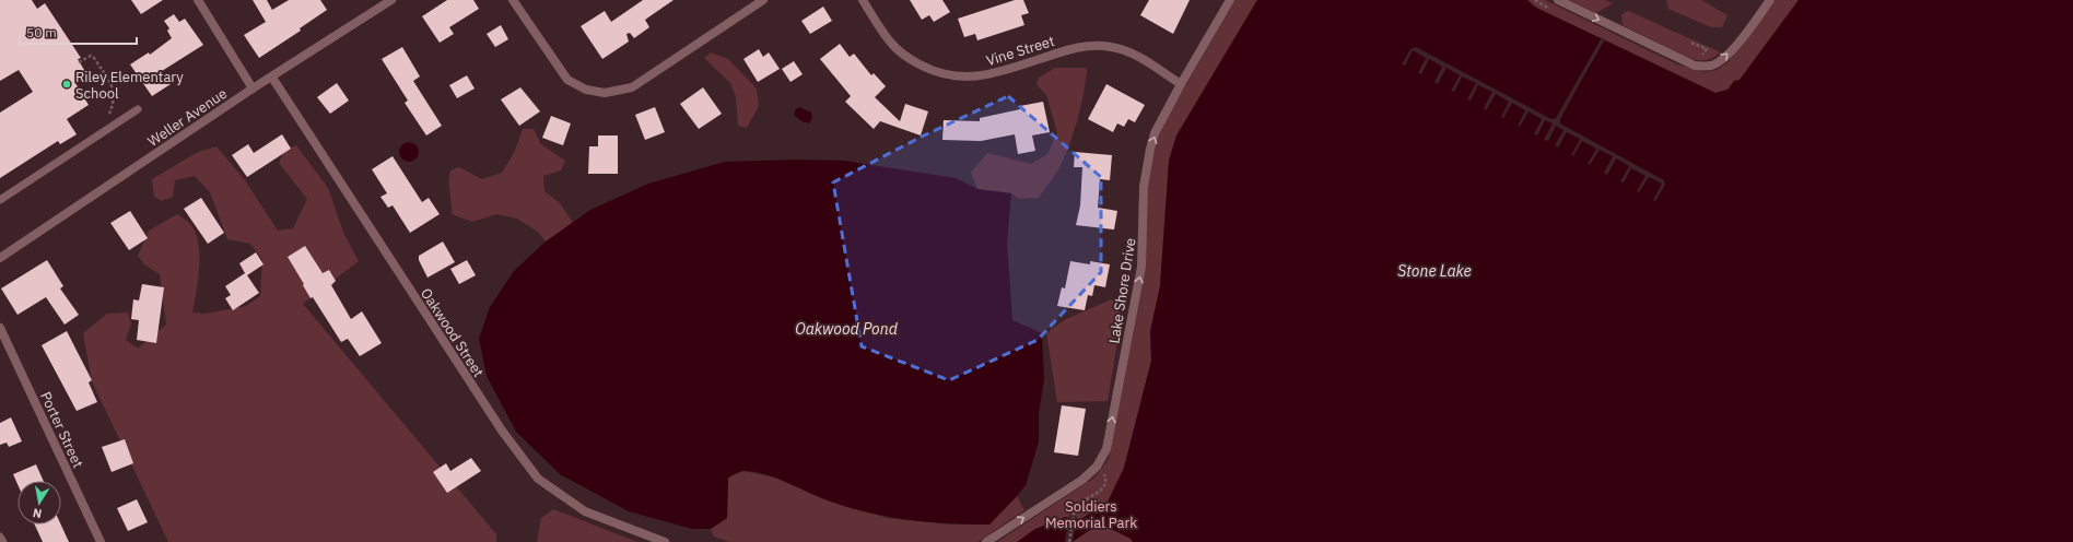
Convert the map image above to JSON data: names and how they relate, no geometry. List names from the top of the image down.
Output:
{
  "streets": {
    "street": [
      "Vine Street",
      "Weller Avenue",
      "Lake Shore Drive",
      "Oakwood Street",
      "Porter Street"
    ]
  },
  "crossings": [
    ["Vine Street", "Lake Shore Drive"],
    ["Weller Avenue", "Oakwood Street"]
  ],
  "one_way": ["Lake Shore Drive"],
  "water": ["Stone Lake", "Oakwood Pond"],
  "parks": ["Soldiers Memorial Park"],
  "places": ["Riley Elementary School"],
  "scale_bar": "50 m",
  "north": "bottom"
}
